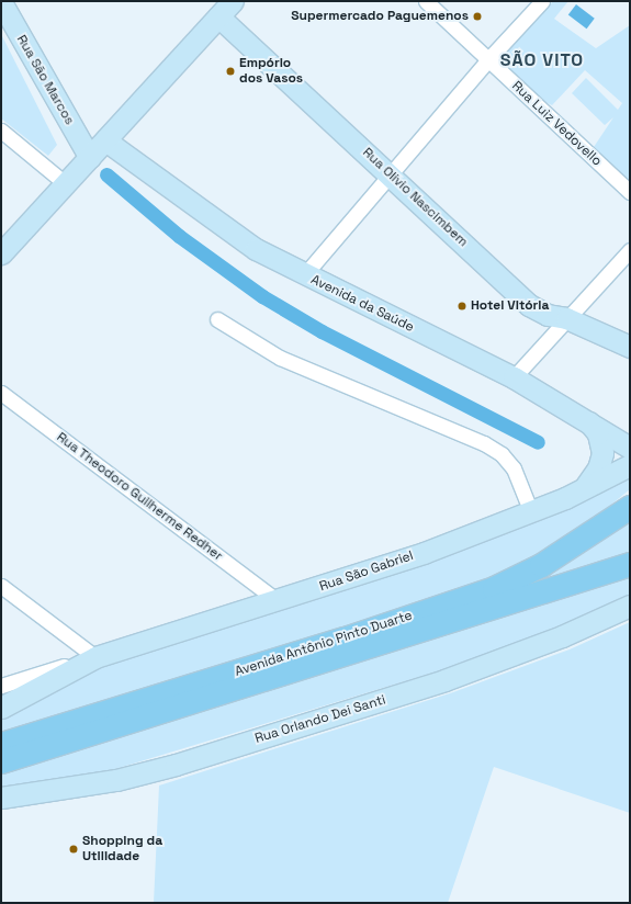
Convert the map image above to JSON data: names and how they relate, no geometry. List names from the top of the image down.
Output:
{
  "streets": {
    "main road": [
      "Rua São Marcos",
      "Rua Olívio Nascimbem",
      "Avenida da Saúde",
      "Rua São Gabriel",
      "Avenida Antônio Pinto Duarte",
      "Rua Orlando Dei Santi"
    ],
    "street": ["Rua Luiz Vedovello", "Rua Theodoro Guilherme Redher"]
  },
  "crossings": [
    ["Rua Theodoro Guilherme Redher", "Rua São Gabriel"]
  ],
  "districts": ["SÃO VITO"],
  "places": [
    "Supermercado Paguemenos",
    "Empório dos Vasos",
    "Hotel Vitória",
    "Shopping da Utilidade"
  ]
}
